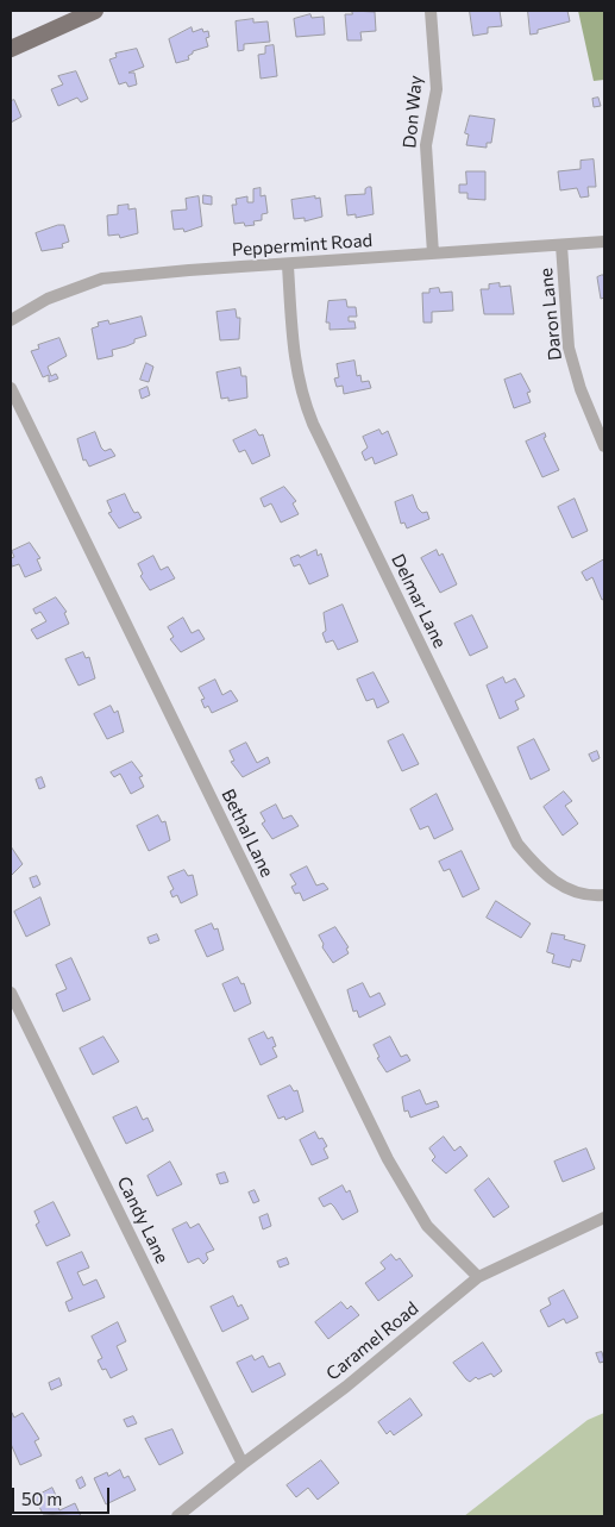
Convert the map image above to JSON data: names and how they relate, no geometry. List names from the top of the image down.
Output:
{
  "streets": {
    "street": [
      "Don Way",
      "Peppermint Road",
      "Daron Lane",
      "Delmar Lane",
      "Bethal Lane",
      "Candy Lane",
      "Caramel Road"
    ]
  },
  "crossings": [
    ["Don Way", "Peppermint Road"],
    ["Peppermint Road", "Daron Lane"],
    ["Peppermint Road", "Delmar Lane"],
    ["Bethal Lane", "Caramel Road"],
    ["Candy Lane", "Caramel Road"]
  ],
  "scale_bar": "50 m"
}
